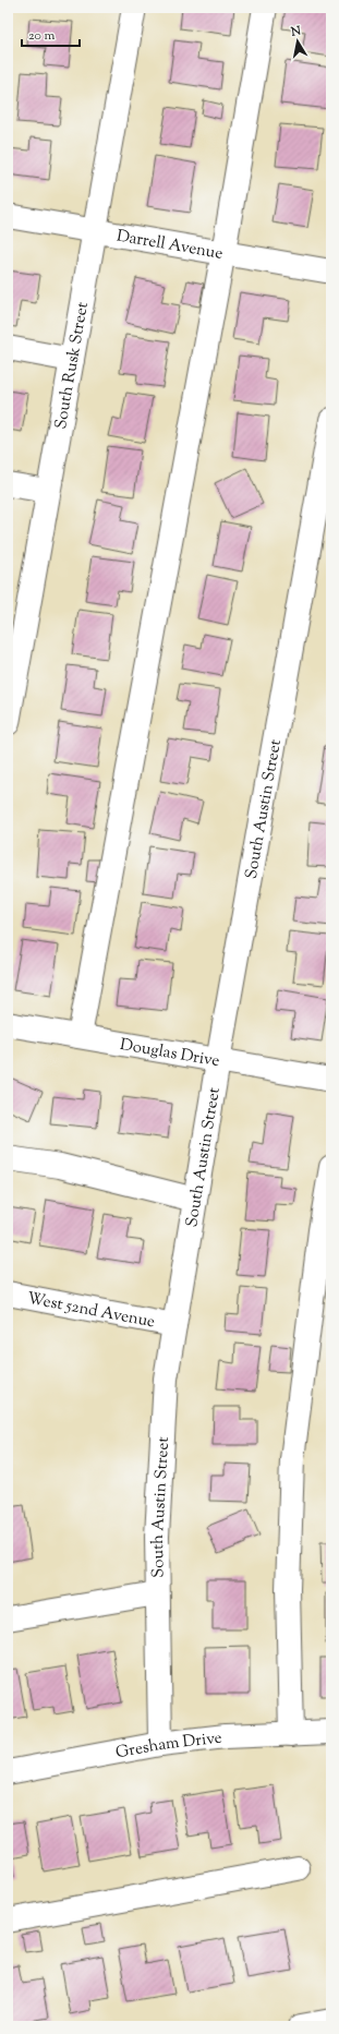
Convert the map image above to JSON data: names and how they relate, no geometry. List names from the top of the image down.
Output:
{
  "streets": {
    "street": [
      "Darrell Avenue",
      "South Rusk Street",
      "South Austin Street",
      "Douglas Drive",
      "West 52nd Avenue",
      "Gresham Drive"
    ]
  },
  "crossings": [
    ["Darrell Avenue", "South Rusk Street"],
    ["South Austin Street", "Douglas Drive"],
    ["South Austin Street", "West 52nd Avenue"],
    ["South Austin Street", "Gresham Drive"]
  ],
  "scale_bar": "20 m",
  "north": "top"
}
